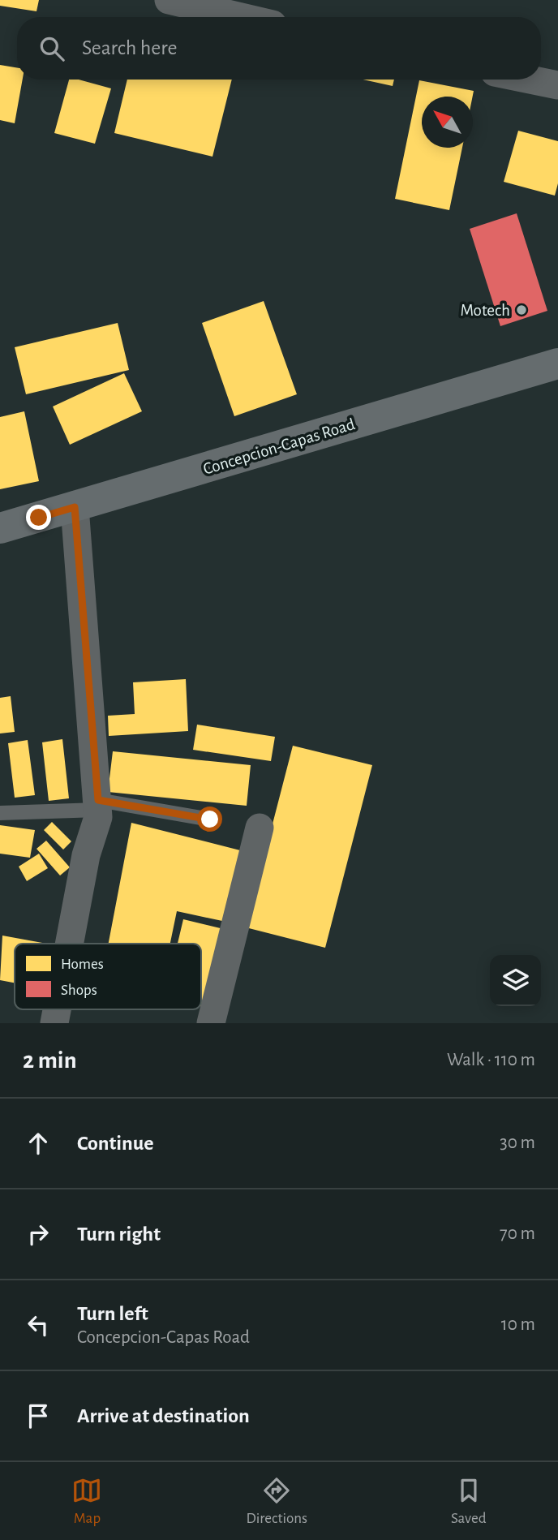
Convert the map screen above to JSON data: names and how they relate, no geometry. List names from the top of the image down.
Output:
{
  "streets": {
    "main road": ["Concepcion-Capas Road"]
  },
  "places": ["Motech"],
  "legend": ["Homes", "Shops"],
  "north": "top left",
  "page": {
    "search": "Search here",
    "heading": ["2 min", "Walk · 110 m"],
    "list": [
      ["Continue", "30 m"],
      ["Turn right", "70 m"],
      ["Turn left", "Concepcion-Capas Road", "10 m"],
      "Arrive at destination"
    ],
    "nav": ["Map", "Directions", "Saved"]
  }
}
